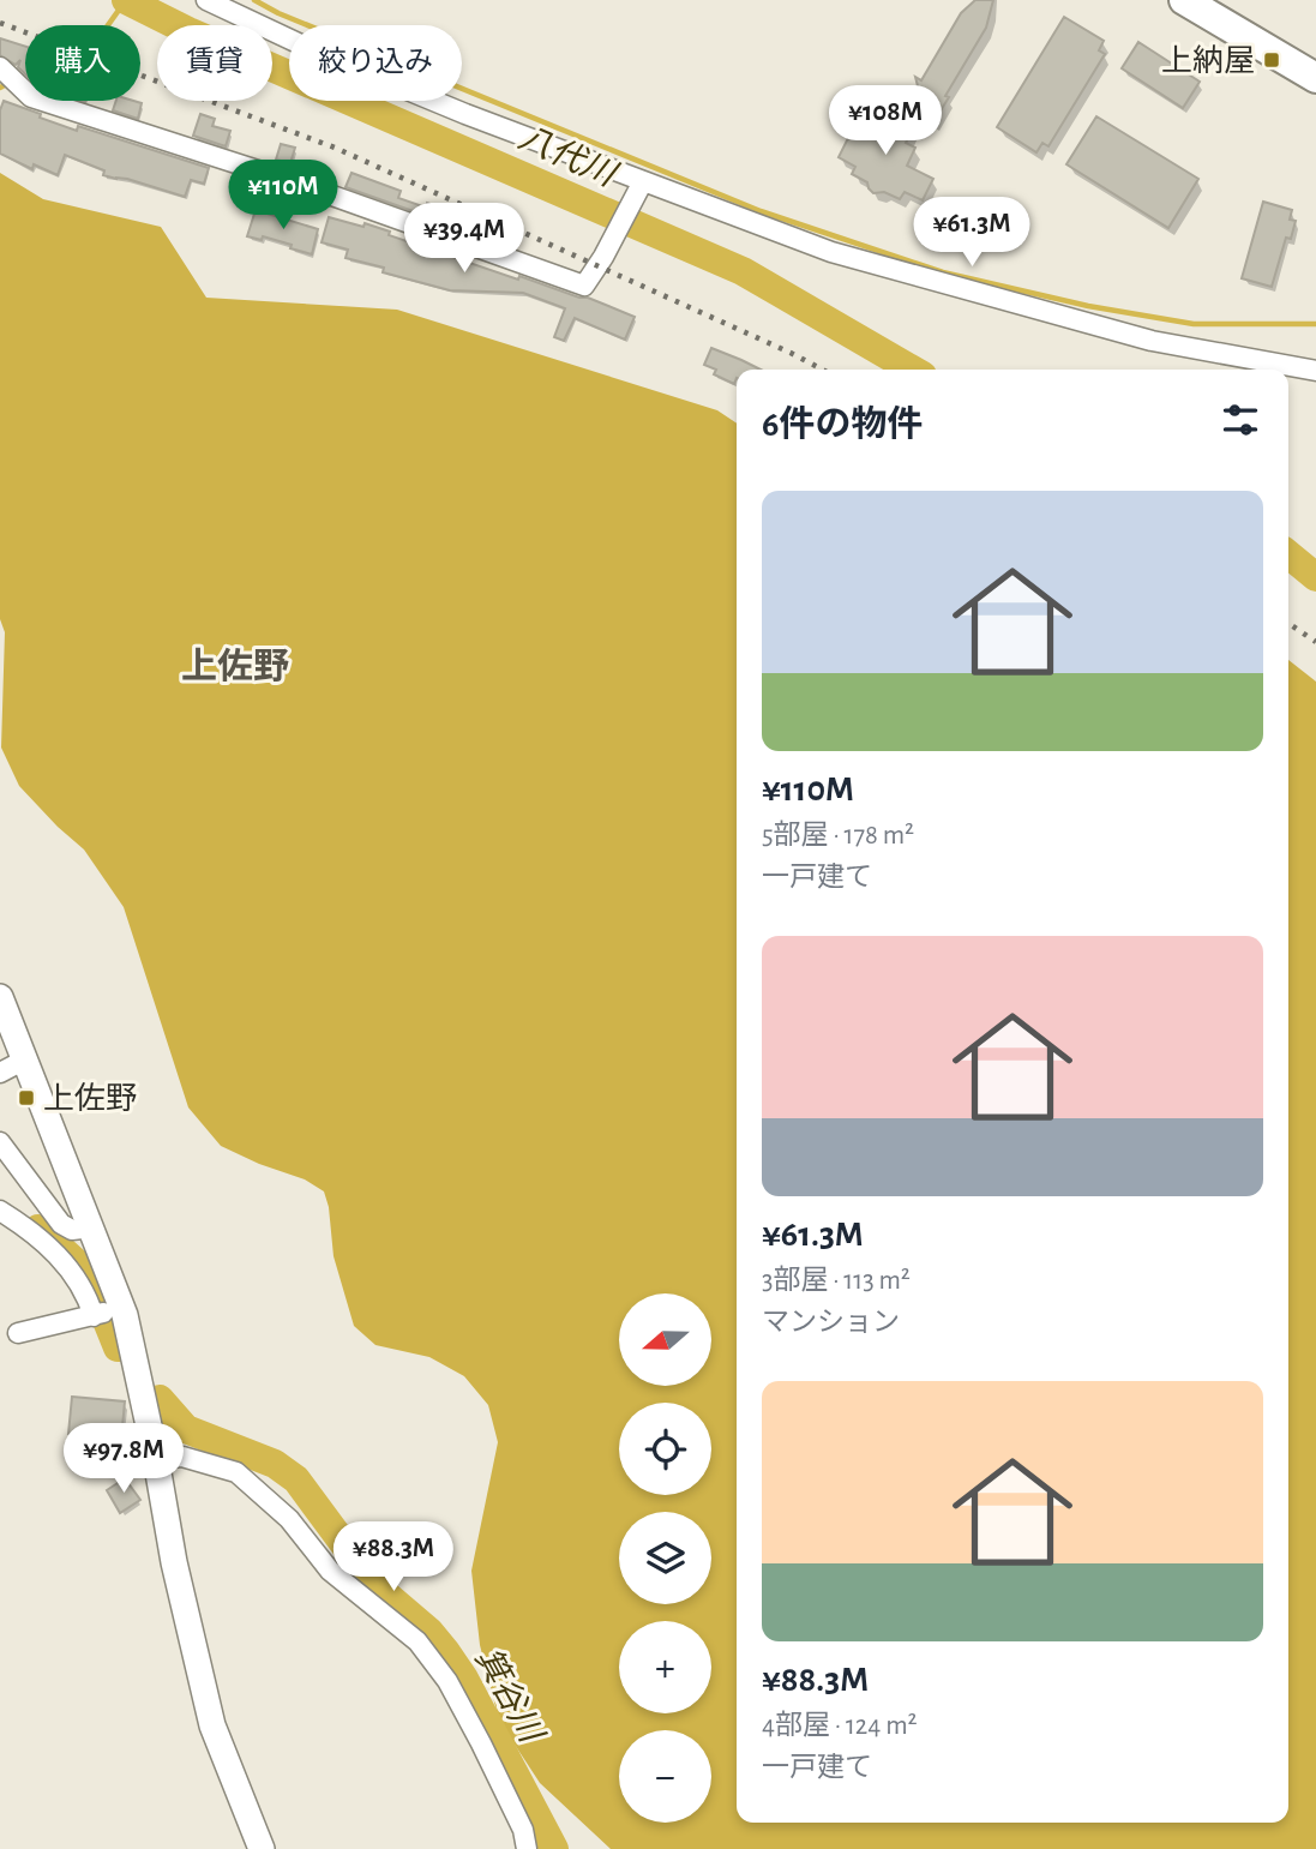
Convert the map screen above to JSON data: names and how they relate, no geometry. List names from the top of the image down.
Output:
{
  "districts": ["上佐野"],
  "water": ["八代川", "箕谷川"],
  "places": {
    "transit": ["上納屋", "上佐野"]
  },
  "north": "left",
  "page": {
    "chip": ["購入", "賃貸", "絞り込み"],
    "price": [
      "¥108M",
      "¥110M",
      "¥61.3M",
      "¥39.4M",
      "¥97.8M",
      "¥88.3M"
    ],
    "heading": "6件の物件",
    "list": [
      {
        "name": "¥110M",
        "note": "5部屋 · 178 m² · 一戸建て"
      },
      {
        "name": "¥61.3M",
        "note": "3部屋 · 113 m² · マンション"
      },
      {
        "name": "¥88.3M",
        "note": "4部屋 · 124 m² · 一戸建て"
      }
    ],
    "map_buttons": ["+", "−"]
  }
}
